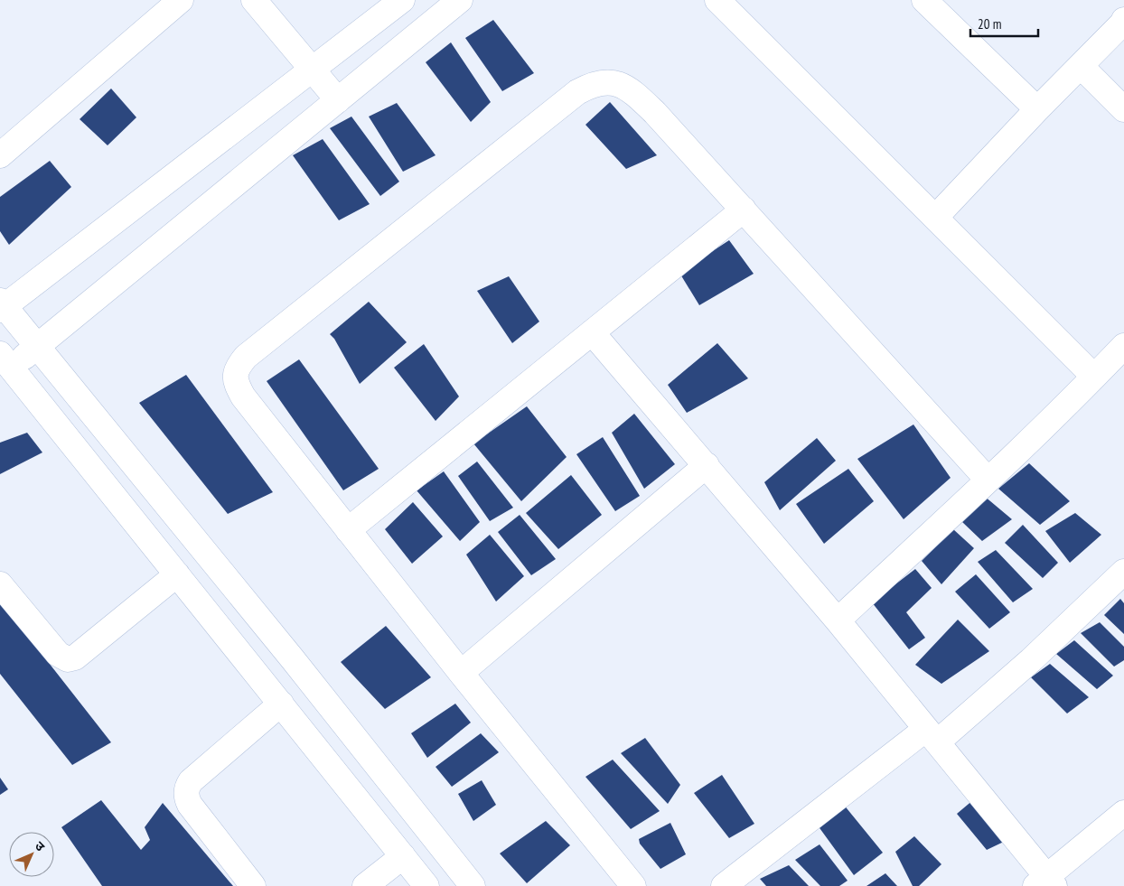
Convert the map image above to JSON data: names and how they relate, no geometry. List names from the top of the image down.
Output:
{
  "scale_bar": "20 m",
  "north": "top right"
}
